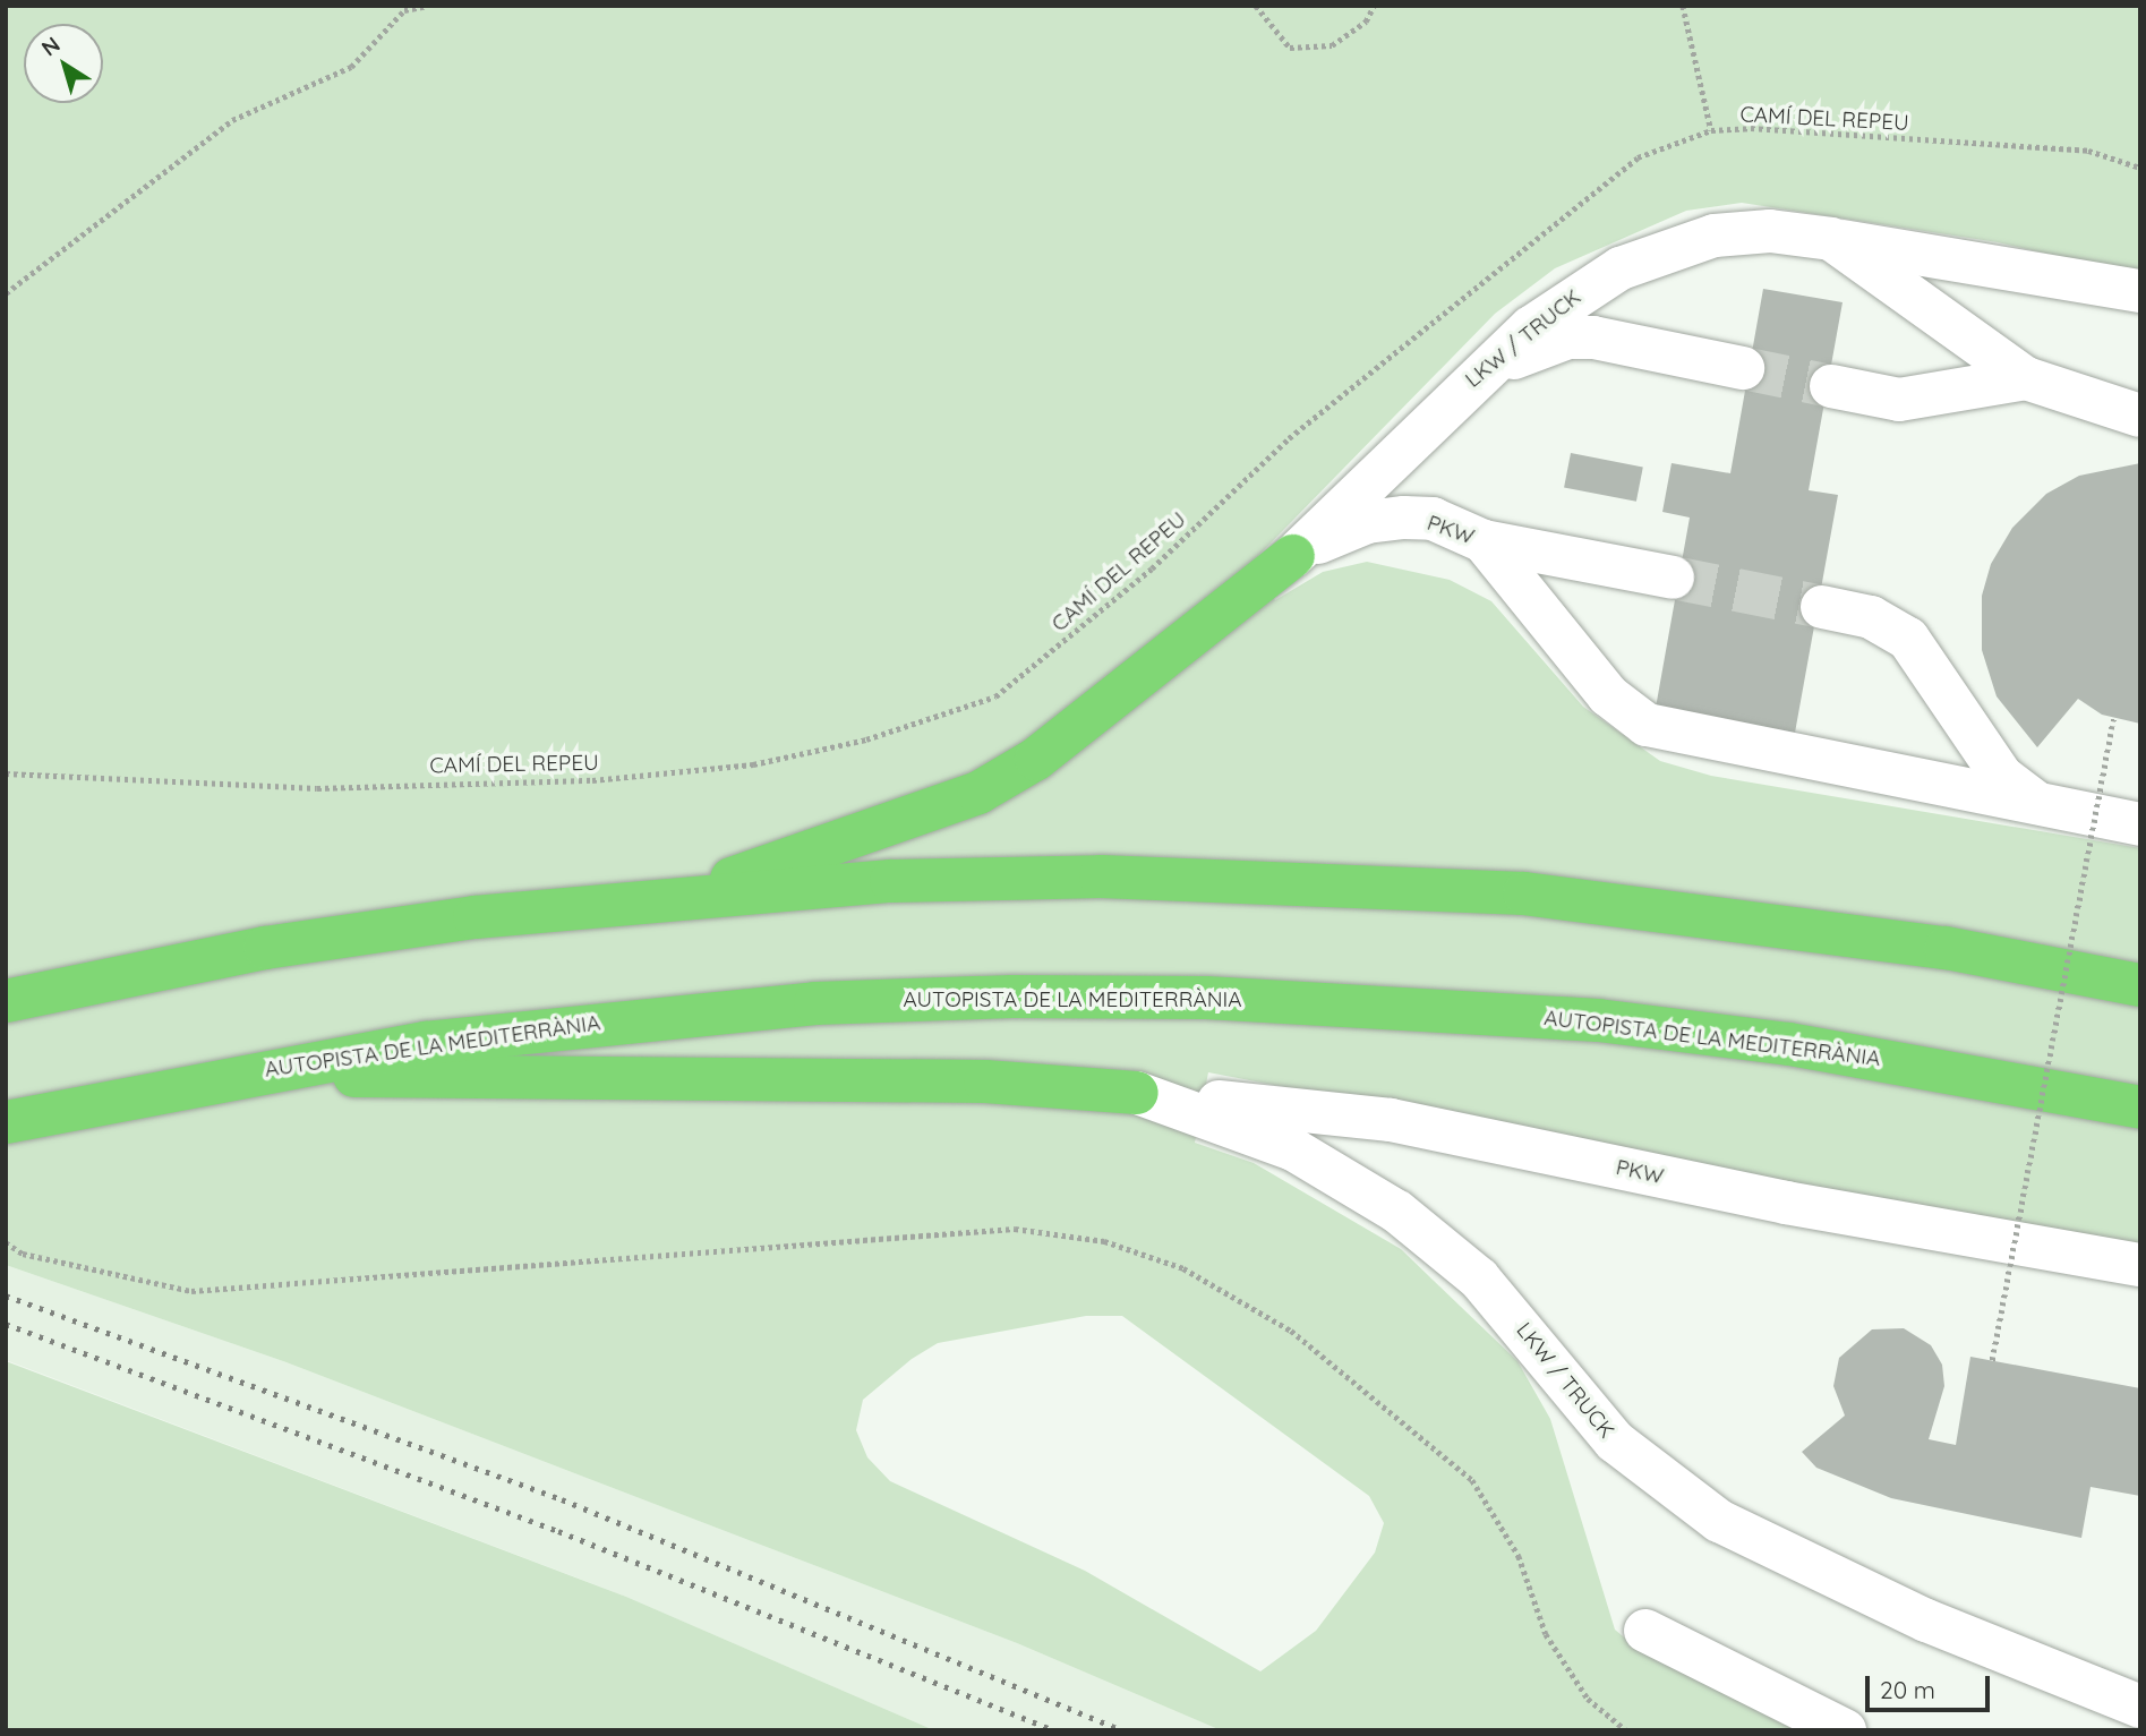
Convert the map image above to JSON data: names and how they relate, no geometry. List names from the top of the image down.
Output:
{
  "streets": {
    "highway": ["AUTOPISTA DE LA MEDITERRÀNIA"],
    "lane": ["LKW / TRUCK", "PKW"],
    "path": ["CAMÍ DEL REPEU"]
  },
  "crossings": [
    ["LKW / TRUCK", "PKW"]
  ],
  "scale_bar": "20 m",
  "north": "top left"
}
